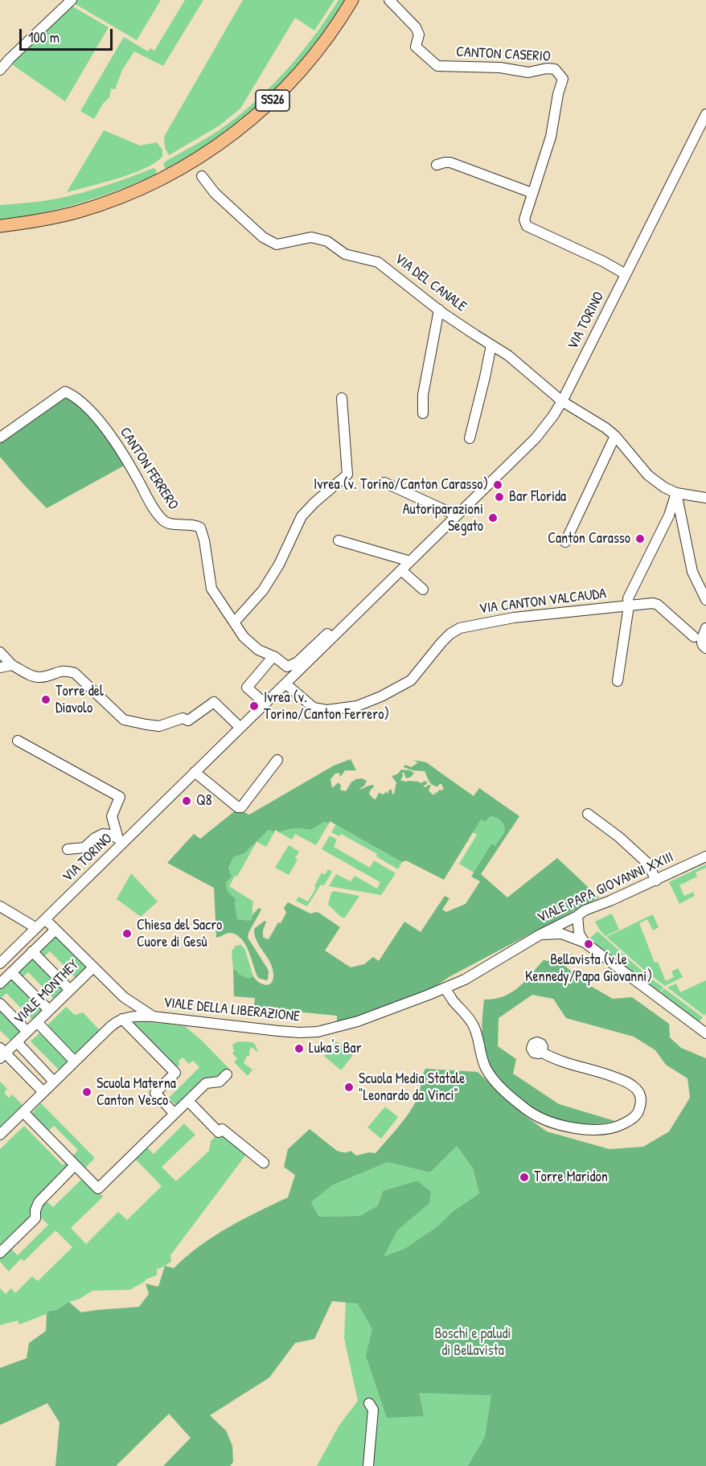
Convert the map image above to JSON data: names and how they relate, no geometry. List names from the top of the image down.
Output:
{
  "streets": {
    "main road": ["SS26"],
    "street": [
      "CANTON CASERIO",
      "VIA DEL CANALE",
      "VIA TORINO",
      "CANTON FERRERO",
      "VIA CANTON VALCAUDA",
      "VIALE PAPA GIOVANNI XXIII",
      "VIALE MONTHEY",
      "VIALE DELLA LIBERAZIONE"
    ]
  },
  "crossings": [
    ["CANTON CASERIO", "VIA TORINO"],
    ["VIA DEL CANALE", "VIA TORINO"],
    ["VIA TORINO", "CANTON FERRERO"],
    ["VIA TORINO", "VIA CANTON VALCAUDA"],
    ["VIALE PAPA GIOVANNI XXIII", "VIALE DELLA LIBERAZIONE"]
  ],
  "parks": ["Boschi e paludi di Bellavista"],
  "places": [
    "Ivrea (v. Torino/Canton Carasso)",
    "Bar Florida",
    "Autoriparazioni Segato",
    "Canton Carasso",
    "Torre del Diavolo",
    "Ivrea (v. Torino/Canton Ferrero)",
    "Q8",
    "Chiesa del Sacro Cuore di Gesù",
    "Bellavista (v.le Kennedy/Papa Giovanni)",
    "Luka's Bar",
    "Scuola Media Statale \"Leonardo da Vinci\"",
    "Scuola Materna Canton Vesco",
    "Torre Maridon"
  ],
  "scale_bar": "100 m"
}
